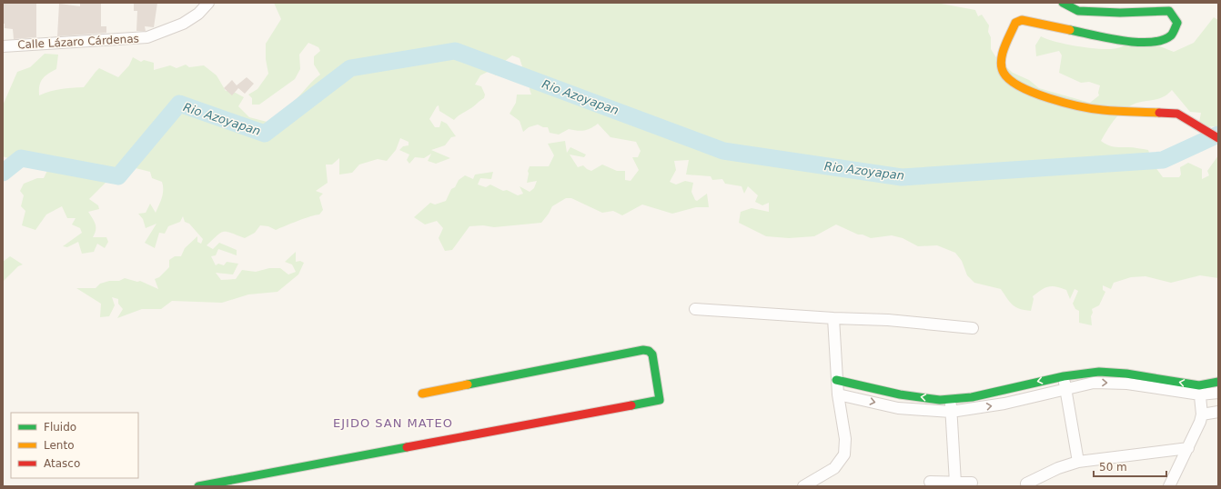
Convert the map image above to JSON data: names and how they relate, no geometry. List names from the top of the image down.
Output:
{
  "streets": {
    "street": ["Calle Lázaro Cárdenas"]
  },
  "districts": ["EJIDO SAN MATEO"],
  "water": ["Rio Azoyapan"],
  "legend": ["Fluido", "Lento", "Atasco"],
  "scale_bar": "50 m"
}
